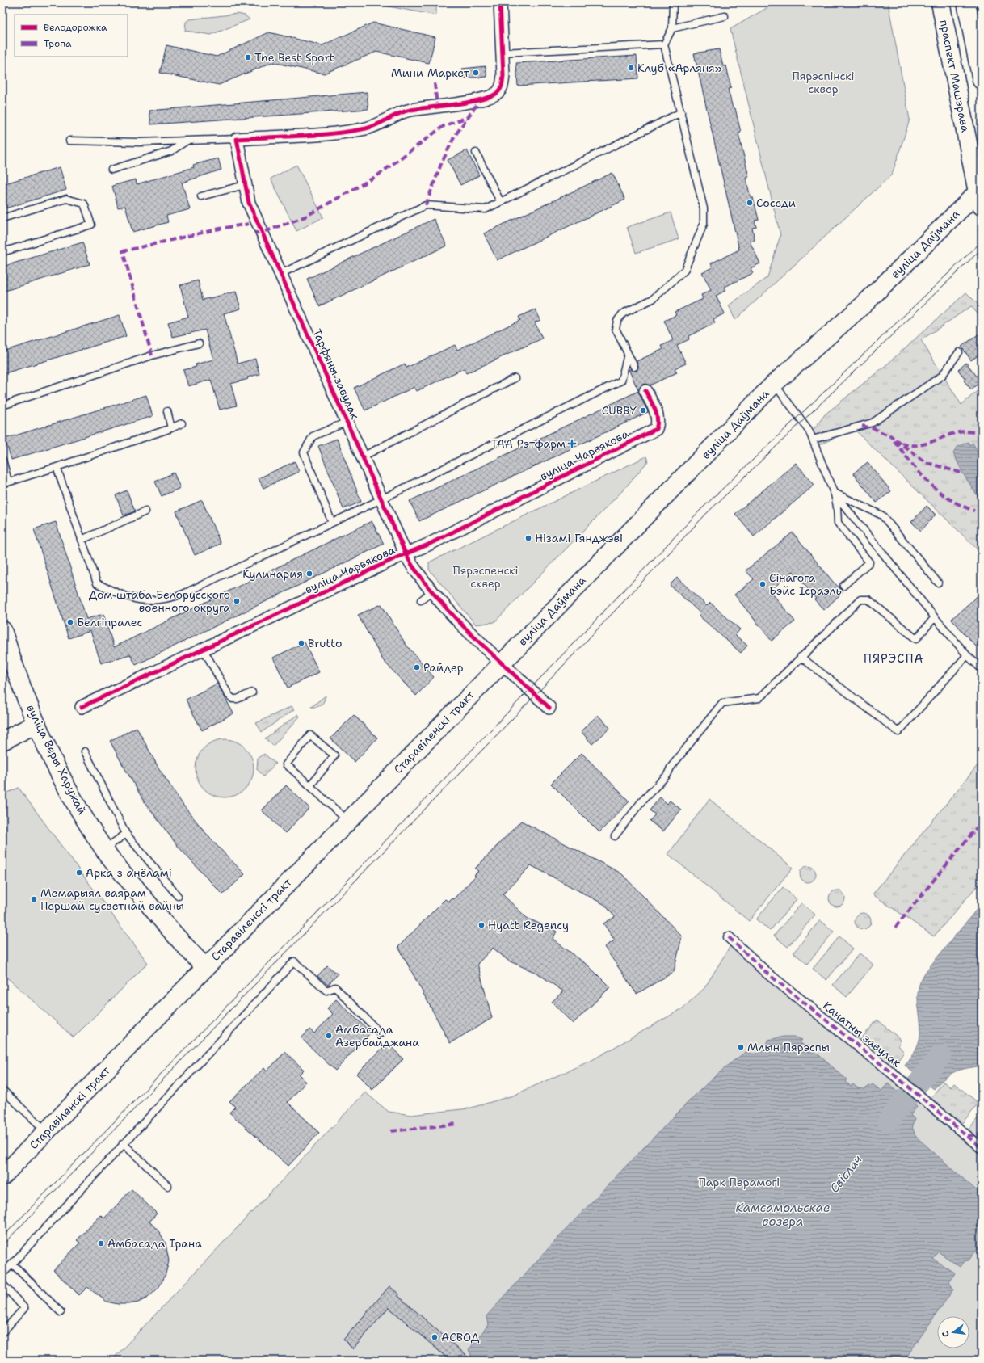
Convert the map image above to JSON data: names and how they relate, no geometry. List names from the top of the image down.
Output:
{
  "streets": {
    "main road": [
      "праспект Машэрава",
      "вуліца Даўмана",
      "Старавіленскі тракт",
      "вуліца Веры Харужай"
    ],
    "street": ["Тарфяны завулак", "вуліца Чарвякова", "Канатны завулак"]
  },
  "crossings": [
    ["праспект Машэрава", "вуліца Даўмана"],
    ["вуліца Даўмана", "Тарфяны завулак"],
    ["вуліца Даўмана", "Старавіленскі тракт"],
    ["Тарфяны завулак", "вуліца Чарвякова"],
    ["Тарфяны завулак", "Старавіленскі тракт"],
    ["Старавіленскі тракт", "вуліца Веры Харужай"]
  ],
  "districts": ["ПЯРЭСПА"],
  "water": ["Свіслач", "Камсамольскае возера"],
  "parks": ["Пярэспінскі сквер", "Пярэспенскі сквер", "Парк Перамогі"],
  "places": {
    "other": [
      "The Best Sport",
      "Клуб «Арляня»",
      "Мини Маркет",
      "Соседи",
      "CUBBY",
      "Нізамі Гянджэві",
      "Кулинария",
      "Сінагога Бэйс Ісраэль",
      "Дом штаба Белорусского военного округа",
      "Белгіпралес",
      "Brutto",
      "Райдер",
      "Арка з анёламі",
      "Мемарыял ваярам Першай сусветнай вайны",
      "Hyatt Regency",
      "Амбасада Азербайджана",
      "Млын Пярэспы",
      "Амбасада Ірана",
      "АСВОД"
    ],
    "health": ["ТАА Рэтфарм"]
  },
  "legend": ["Велодорожка", "Тропа"],
  "north": "left"
}
